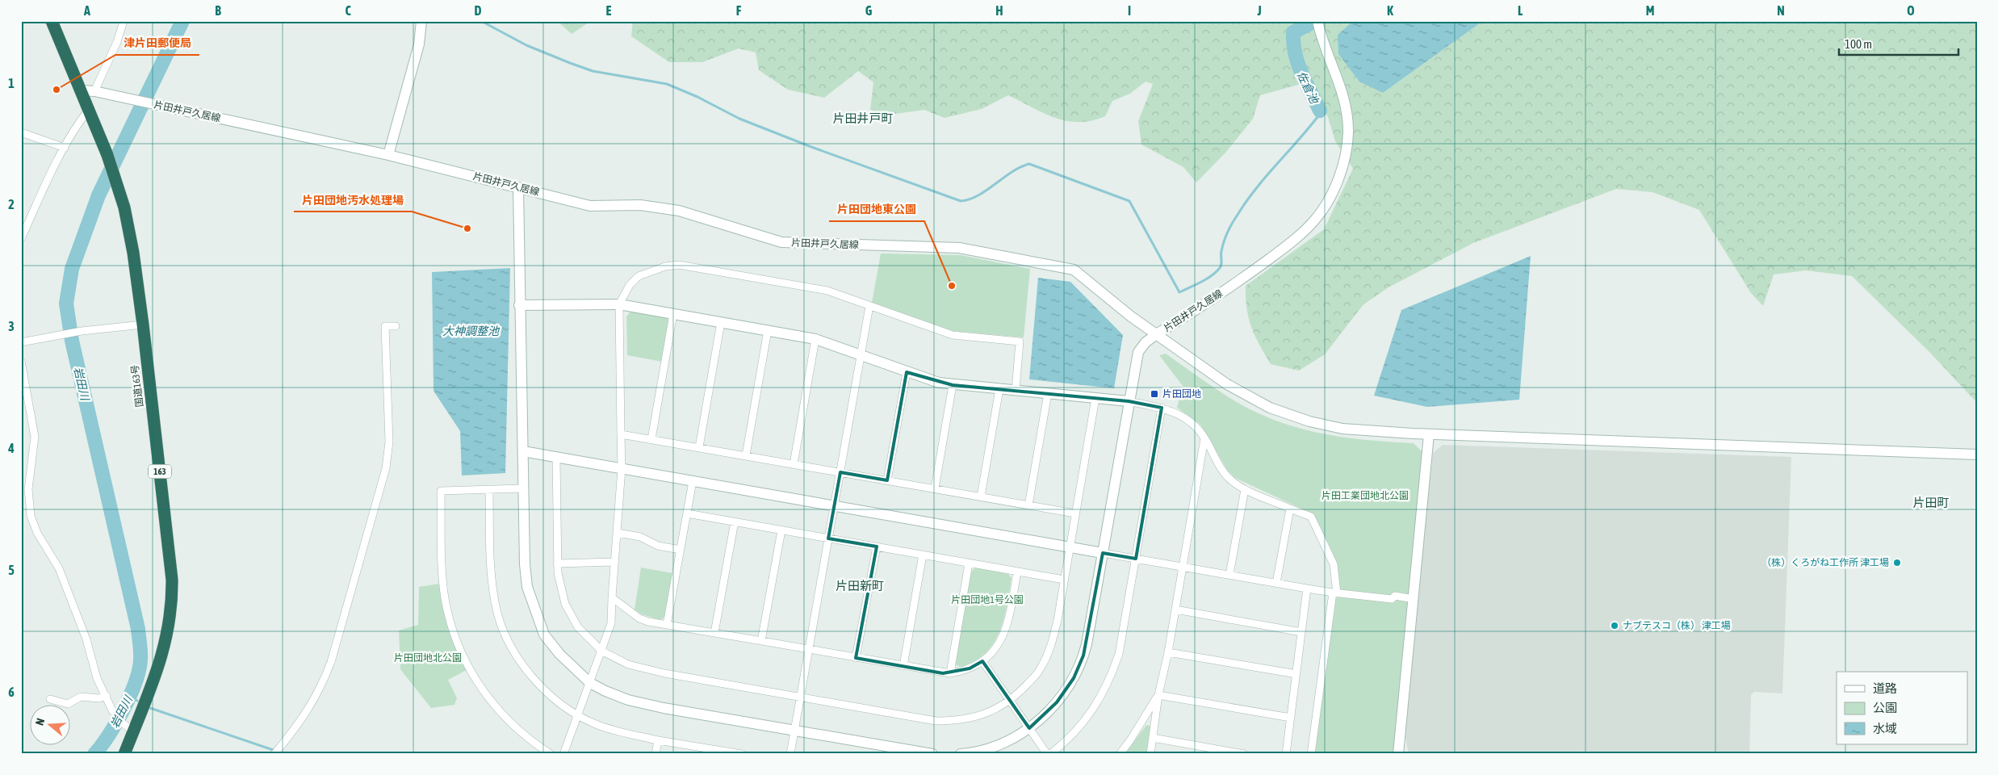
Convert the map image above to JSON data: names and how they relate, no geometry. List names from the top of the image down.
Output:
{
  "streets": {
    "highway": ["国道163号", "163"],
    "street": ["片田井戸久居線"]
  },
  "crossings": [
    ["片田井戸久居線", "国道163号"]
  ],
  "districts": ["片田井戸町", "片田町", "片田新町"],
  "water": ["佐倉池", "大神調整池", "岩田川"],
  "parks": ["片田工業団地北公園", "片田団地1号公園", "片田団地北公園"],
  "places": {
    "other": [
      "津片田郵便局",
      "片田団地汚水処理場",
      "片田団地東公園",
      "（株）くろがね工作所 津工場",
      "ナブテスコ（株） 津工場"
    ],
    "transit": ["片田団地"]
  },
  "legend": ["道路", "公園", "水域"],
  "scale_bar": "100 m",
  "north": "left",
  "grid": {
    "columns": [
      "A",
      "B",
      "C",
      "D",
      "E",
      "F",
      "G",
      "H",
      "I",
      "J",
      "K",
      "L",
      "M",
      "N",
      "O"
    ],
    "rows": [
      "1",
      "2",
      "3",
      "4",
      "5",
      "6"
    ]
  }
}
